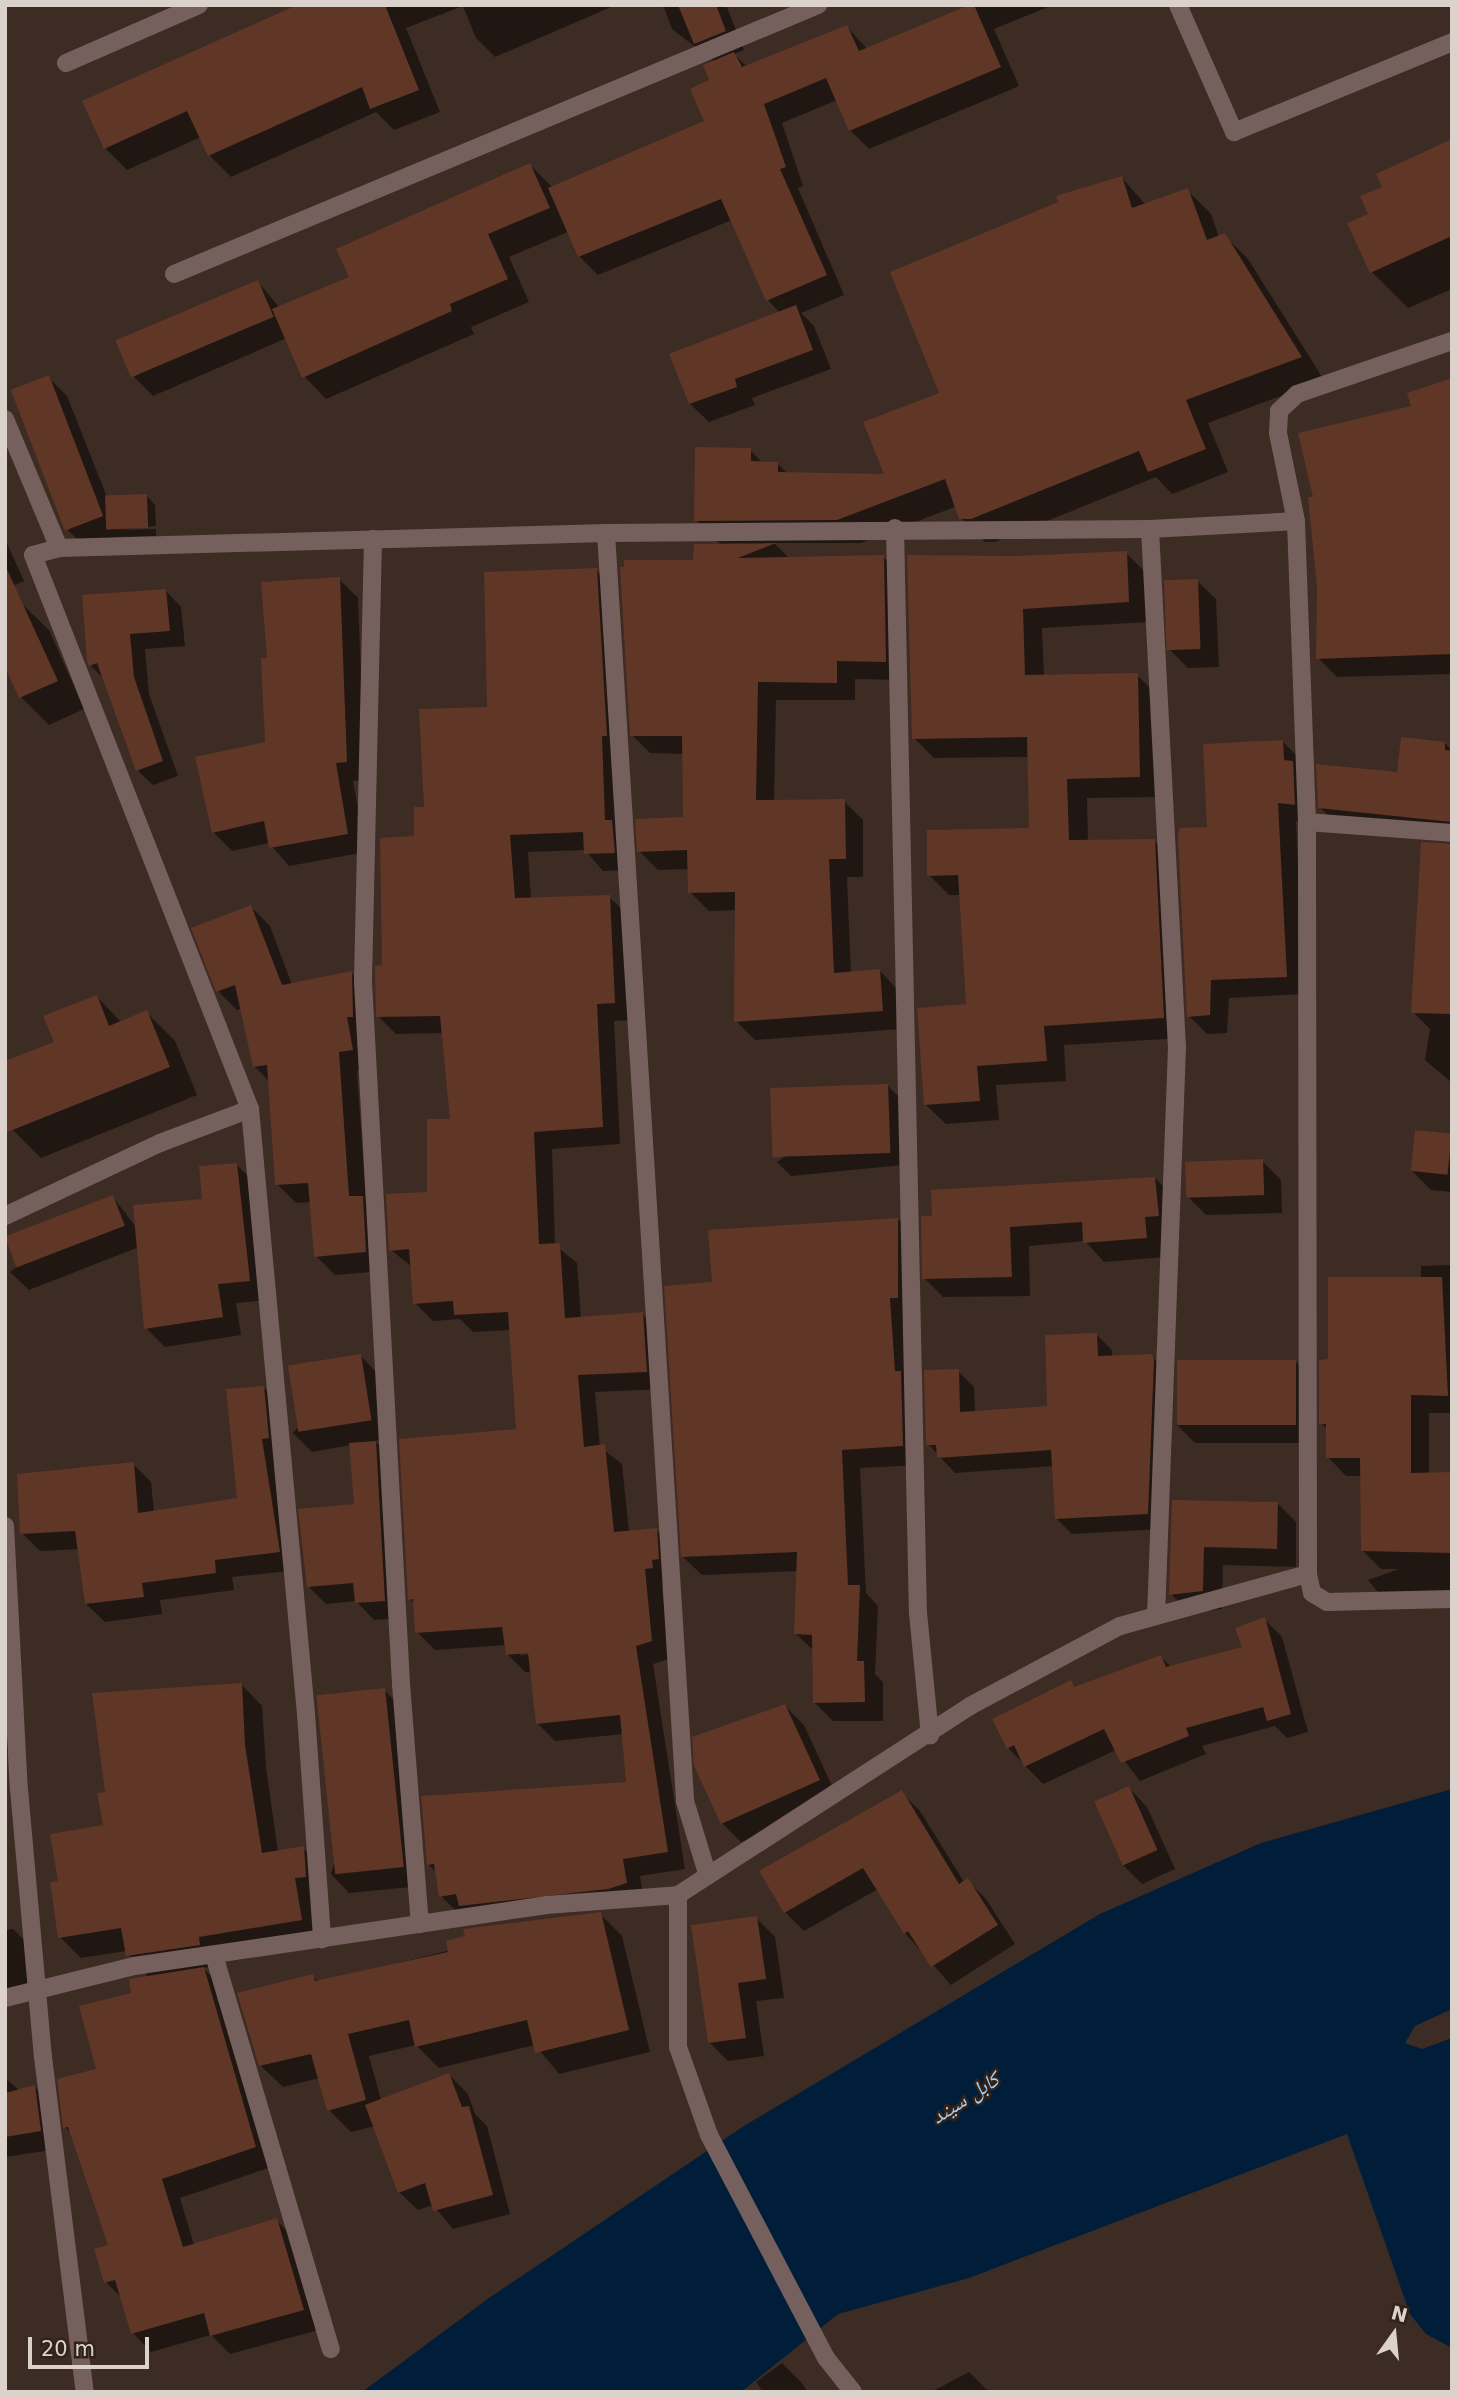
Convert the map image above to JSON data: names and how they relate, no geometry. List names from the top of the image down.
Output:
{
  "water": ["کابل سيند"],
  "scale_bar": "20 m",
  "north": "top"
}
